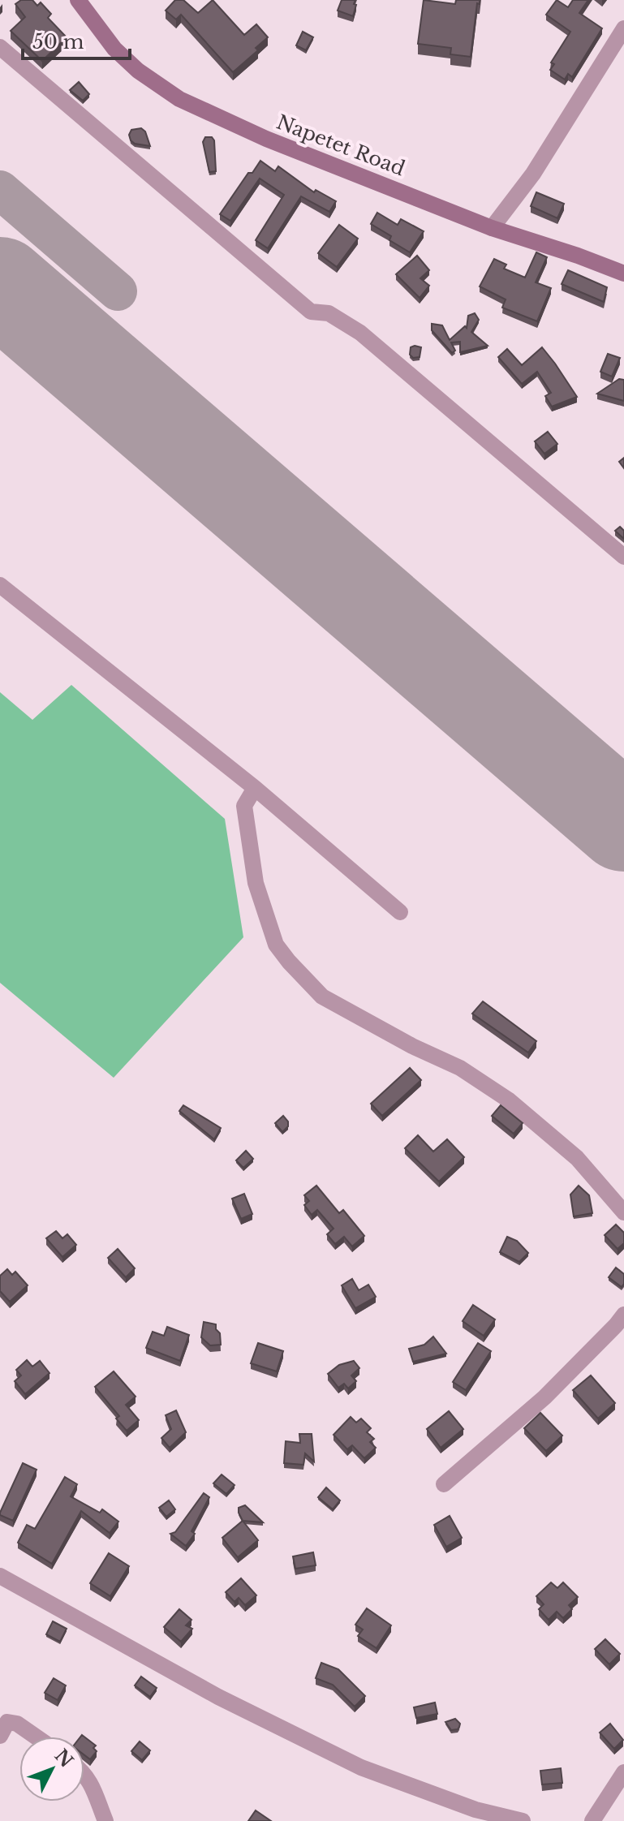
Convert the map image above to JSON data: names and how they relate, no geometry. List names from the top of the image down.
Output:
{
  "streets": {
    "main road": ["Napetet Road"]
  },
  "scale_bar": "50 m",
  "north": "top right"
}
